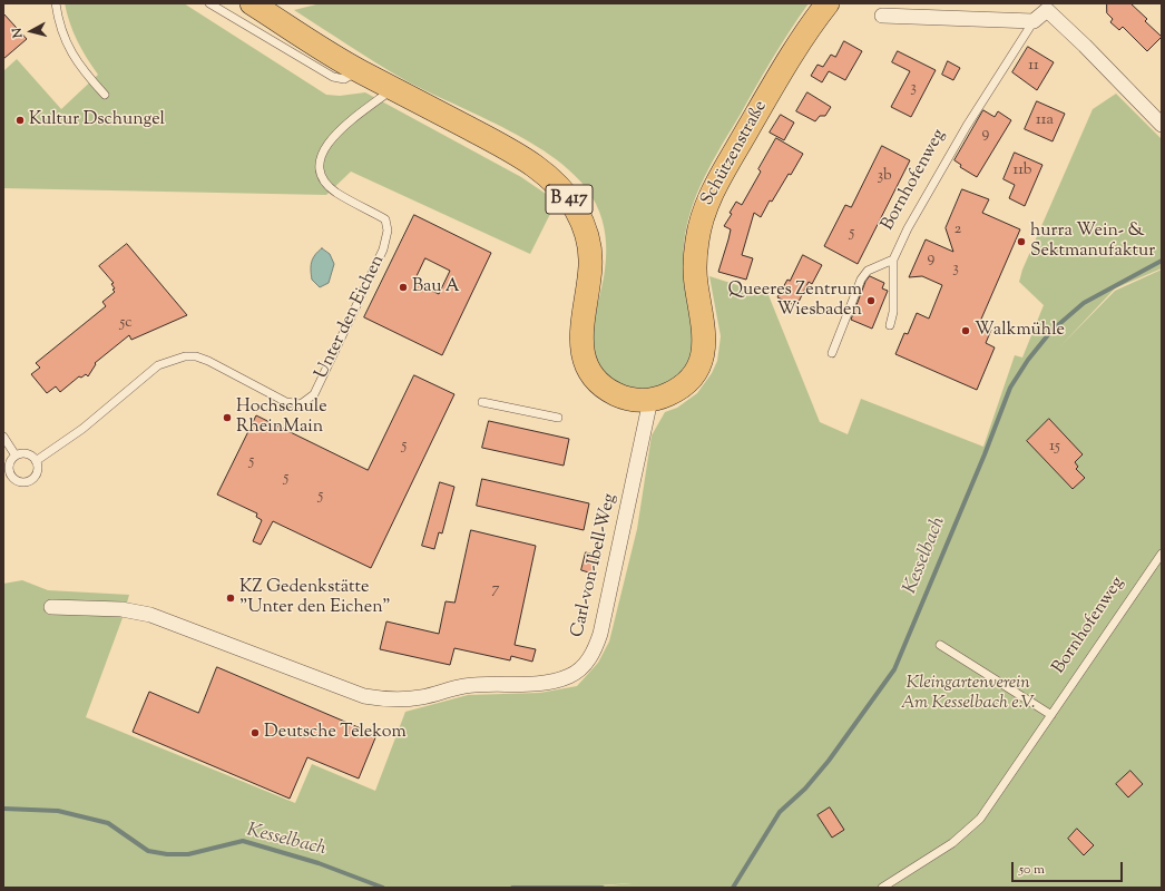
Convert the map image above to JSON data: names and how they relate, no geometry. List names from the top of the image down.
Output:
{
  "streets": {
    "main road": ["Schützenstraße", "B 417"],
    "street": ["Bornhofenweg", "Carl-von-Ibell-Weg"],
    "lane": ["Unter den Eichen"]
  },
  "crossings": [
    ["Schützenstraße", "B 417"],
    ["Schützenstraße", "Carl-von-Ibell-Weg"],
    ["B 417", "Unter den Eichen"],
    ["B 417", "Carl-von-Ibell-Weg"]
  ],
  "water": ["Kesselbach"],
  "parks": ["Kleingartenverein Am Kesselbach e.V."],
  "places": [
    "Kultur Dschungel",
    "hurra Wein- & Sektmanufaktur",
    "Bau A",
    "Queeres Zentrum Wiesbaden",
    "Walkmühle",
    "Hochschule RheinMain",
    "KZ Gedenkstätte \"Unter den Eichen\"",
    "Deutsche Telekom"
  ],
  "house_numbers": [
    "11",
    "3",
    "11a",
    "9",
    "11b",
    "3b",
    "2",
    "5",
    "9",
    "3",
    "5c",
    "5",
    "15",
    "5",
    "5",
    "5",
    "7"
  ],
  "scale_bar": "50 m",
  "north": "left"
}
